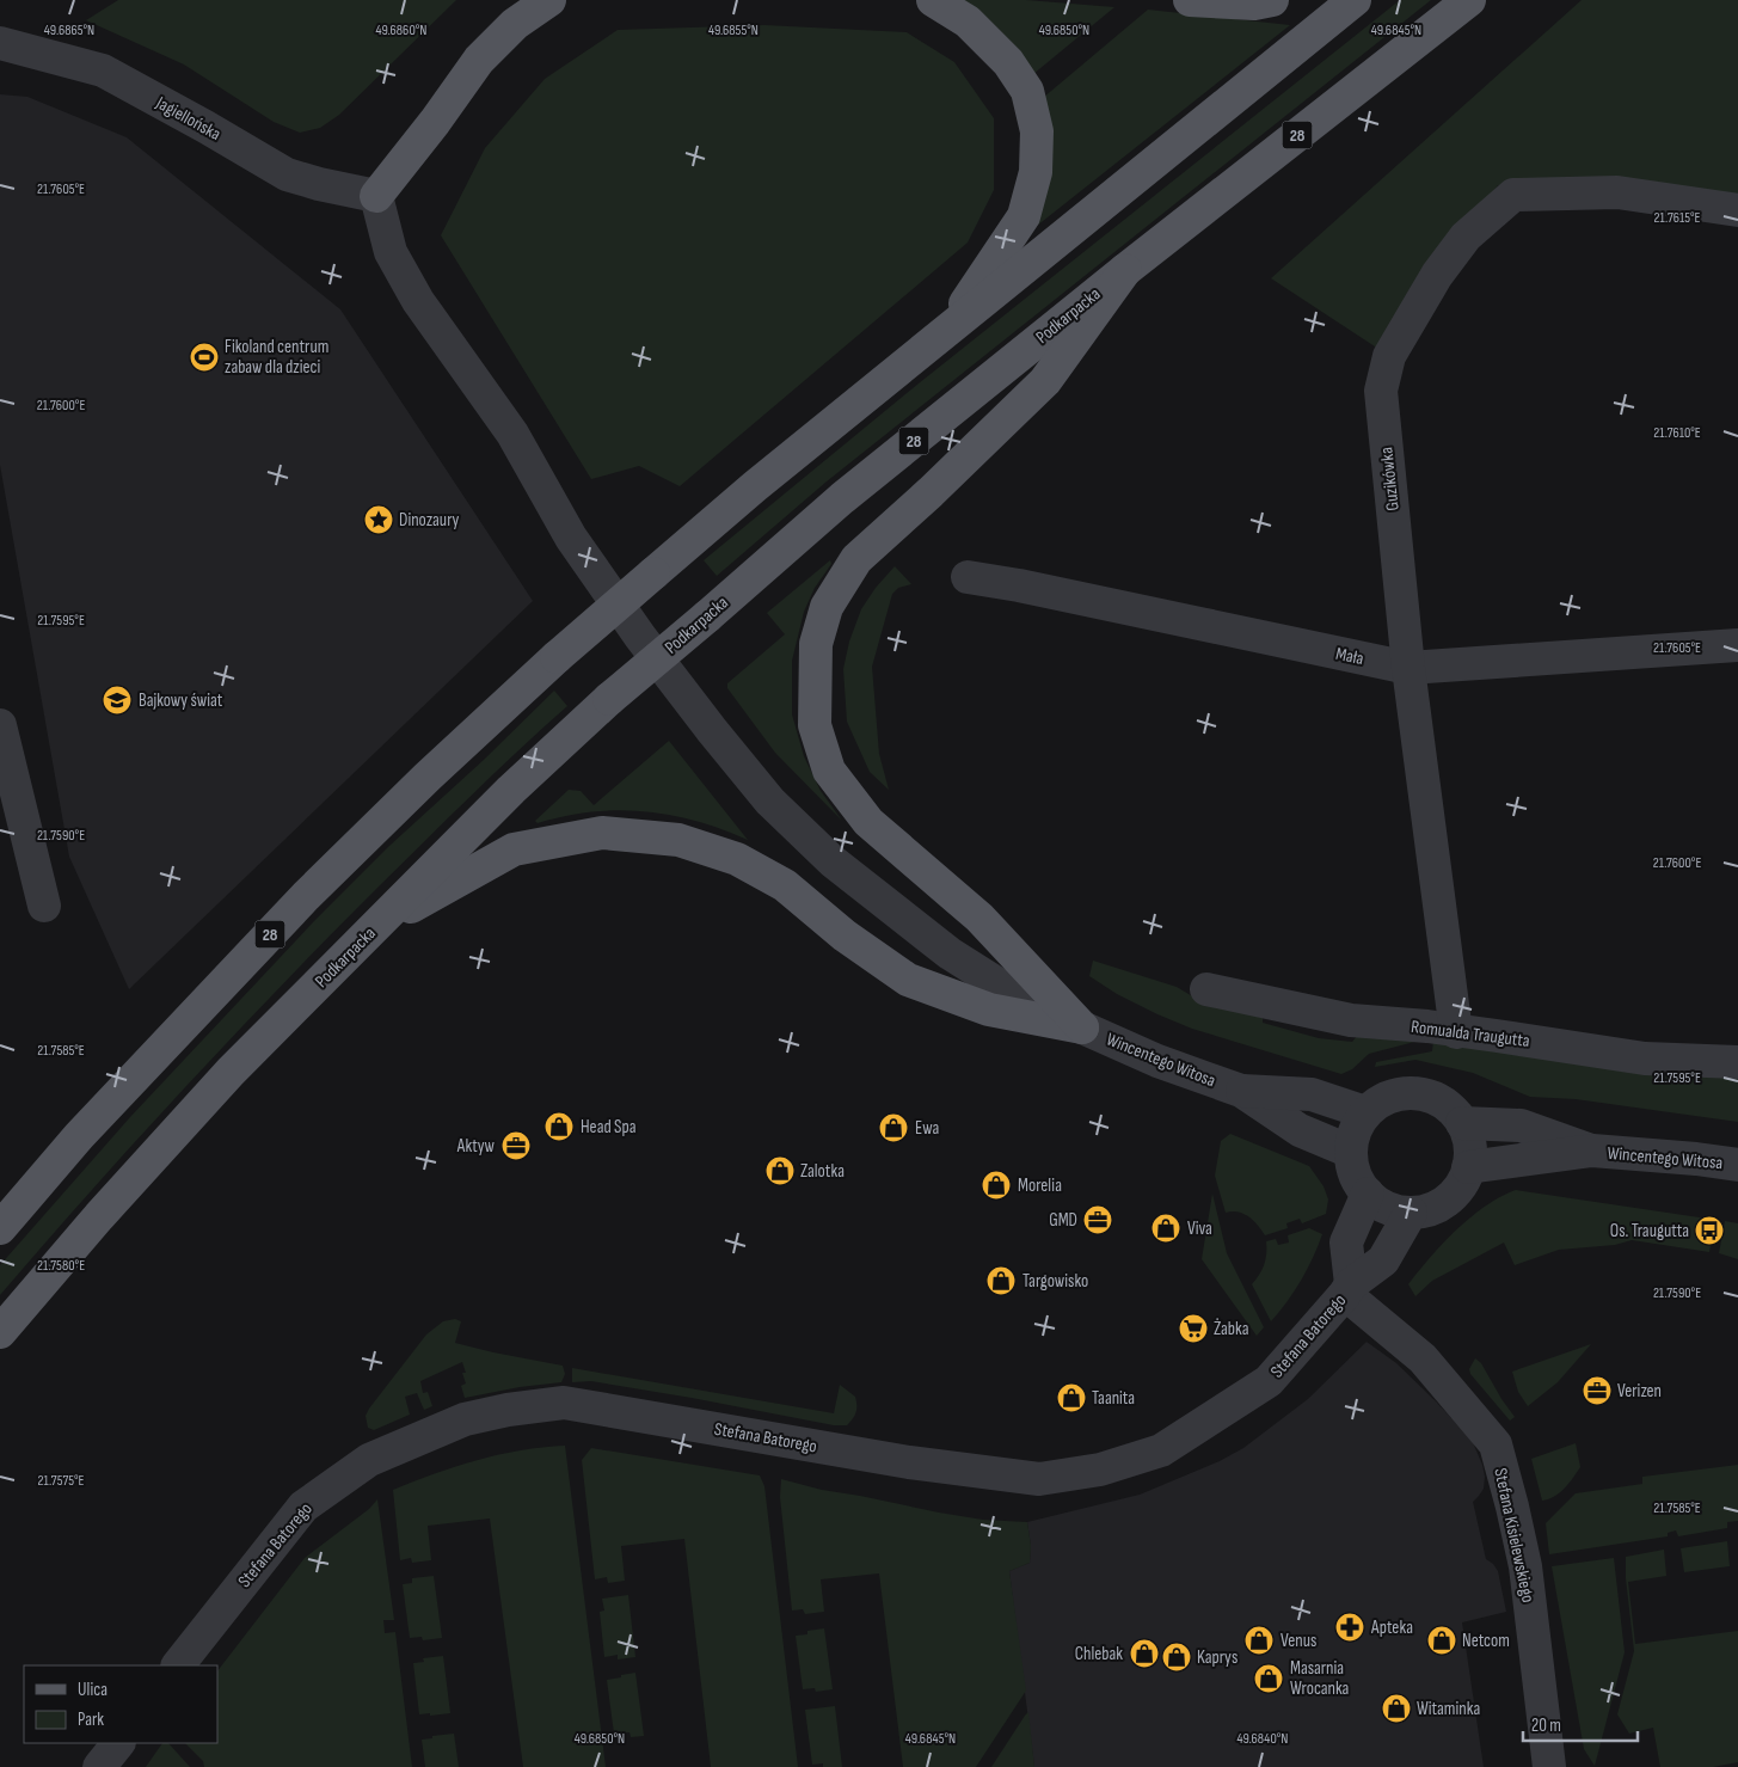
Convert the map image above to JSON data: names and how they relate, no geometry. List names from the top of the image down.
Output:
{
  "streets": {
    "main road": ["28", "Podkarpacka"],
    "street": [
      "Jagiellońska",
      "Guzikówka",
      "Mała",
      "Romualda Traugutta",
      "Wincentego Witosa",
      "Stefana Batorego",
      "Stefana Kisielewskiego"
    ]
  },
  "crossings": [
    ["Jagiellońska", "Wincentego Witosa"],
    ["Guzikówka", "Mała"],
    ["Guzikówka", "Romualda Traugutta"],
    ["Wincentego Witosa", "Stefana Batorego"],
    ["Stefana Batorego", "Stefana Kisielewskiego"]
  ],
  "places": {
    "sports": ["Fikoland centrum zabaw dla dzieci"],
    "place": ["Dinozaury"],
    "school or university": ["Bajkowy świat"],
    "shop": [
      "Head Spa",
      "Ewa",
      "Zalotka",
      "Morelia",
      "Viva",
      "Targowisko",
      "Taanita",
      "Venus",
      "Netcom",
      "Chlebak",
      "Kaprys",
      "Masarnia Wrocanka",
      "Witaminka"
    ],
    "office": ["Aktyw", "GMD", "Verizen"],
    "bus stop": ["Os. Traugutta"],
    "supermarket": ["Żabka"],
    "pharmacy": ["Apteka"]
  },
  "legend": ["Ulica", "Park"],
  "scale_bar": "20 m",
  "coordinates": [
    "49.6865°N",
    "49.6860°N",
    "49.6855°N",
    "49.6850°N",
    "49.6845°N",
    "21.7605°E",
    "21.7615°E",
    "21.7600°E",
    "21.7610°E",
    "21.7595°E",
    "21.7590°E",
    "21.7585°E",
    "21.7580°E",
    "21.7575°E",
    "49.6840°N"
  ]
}
